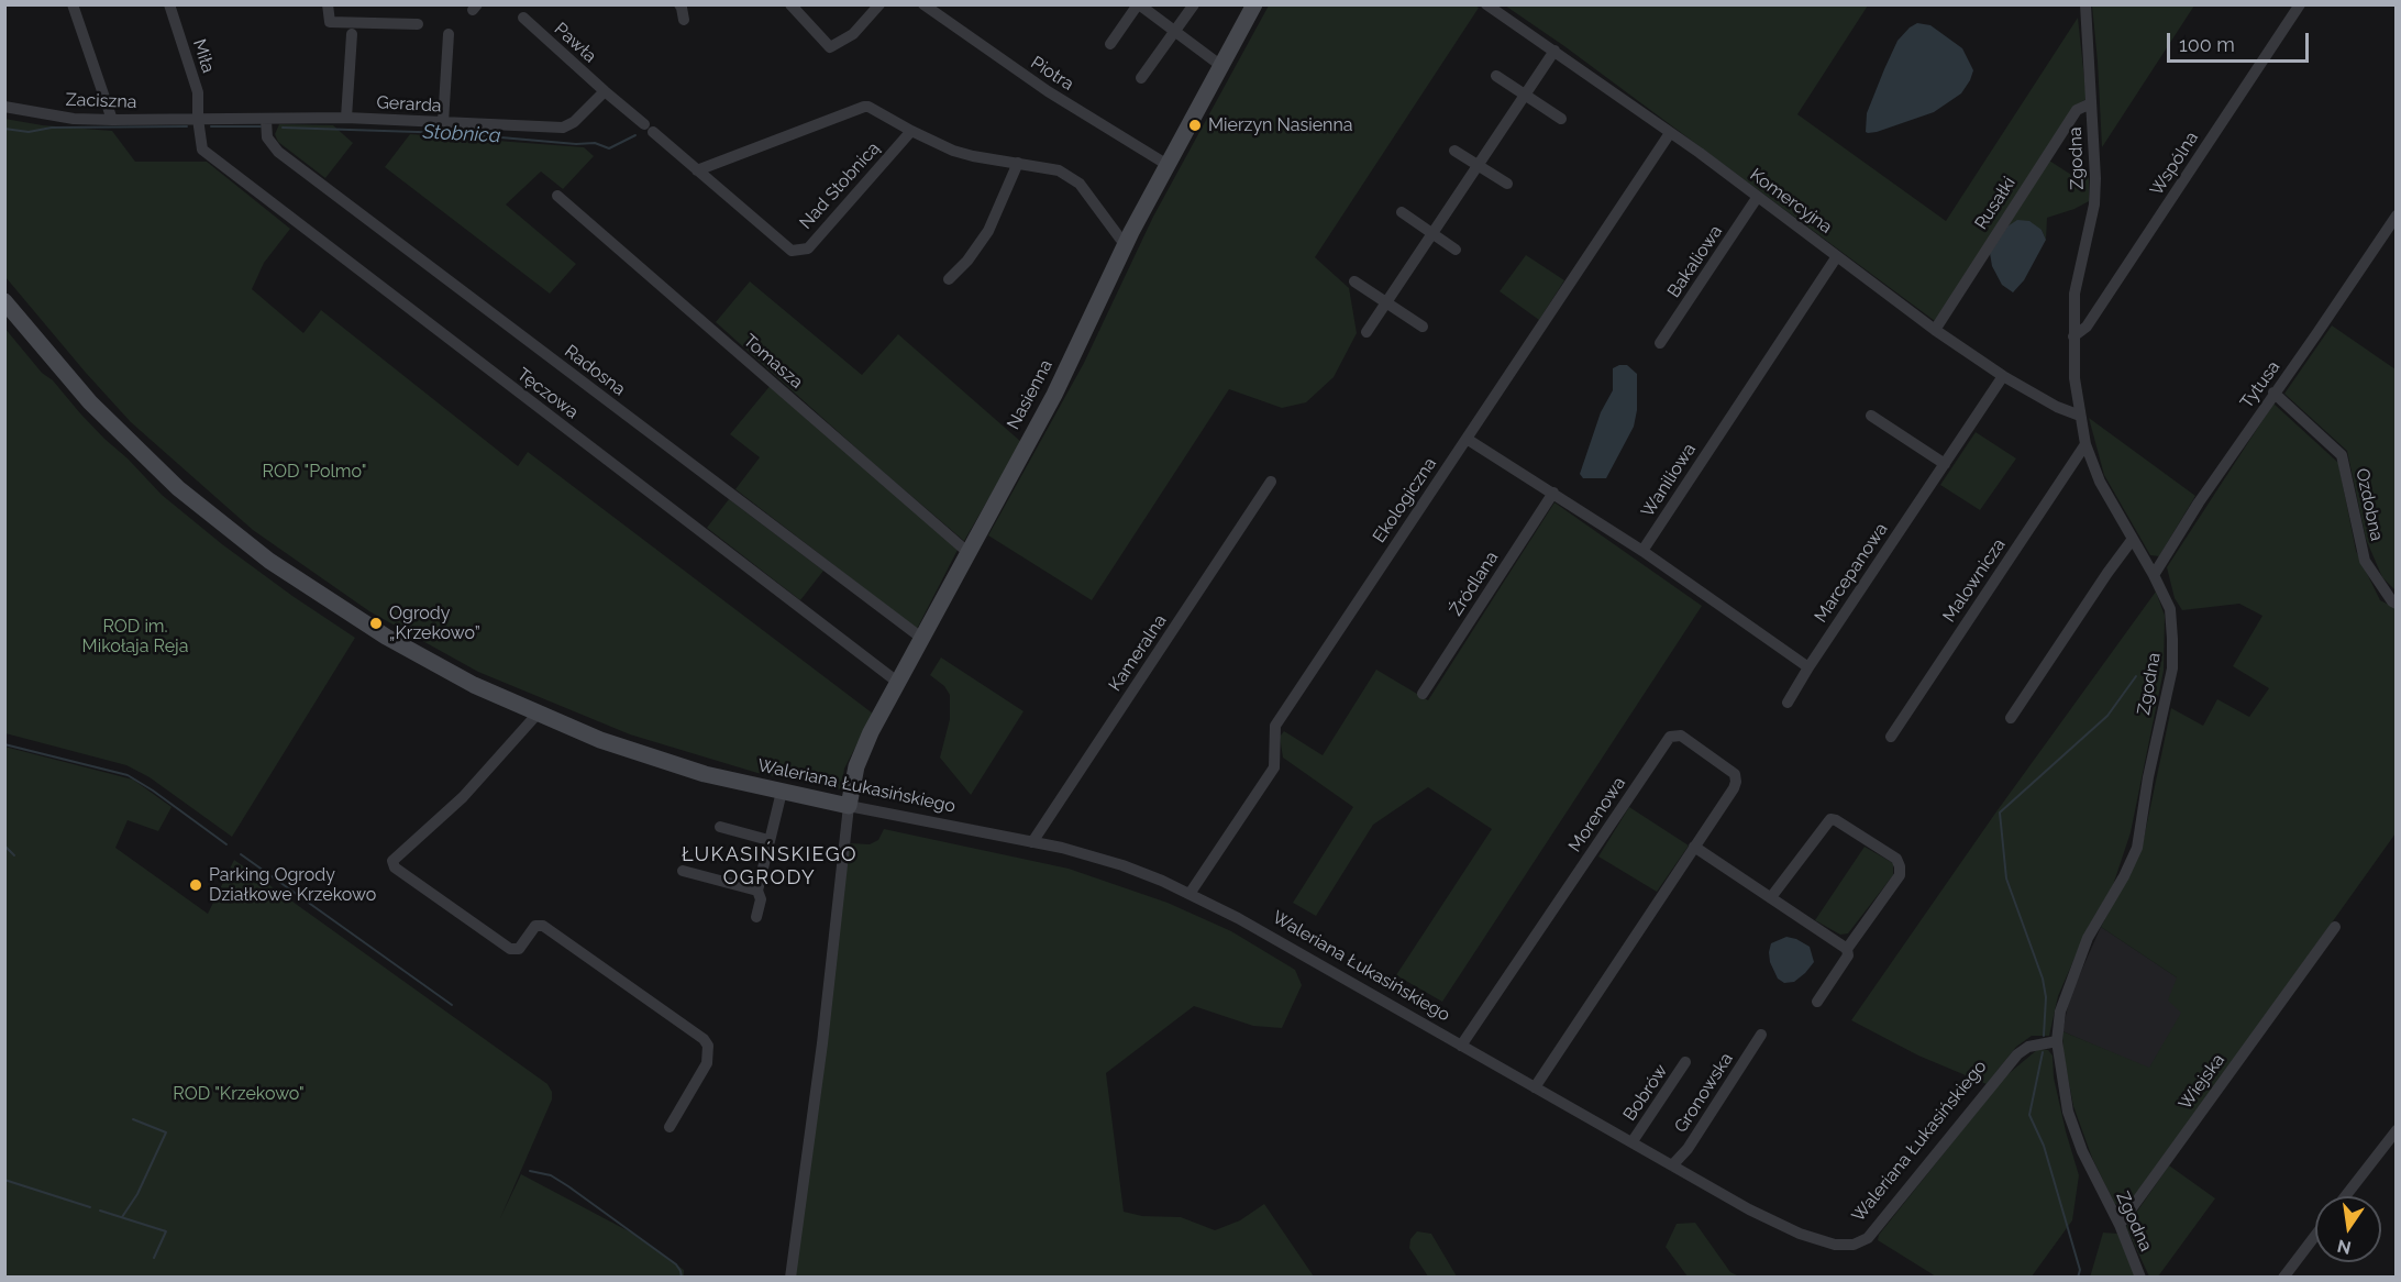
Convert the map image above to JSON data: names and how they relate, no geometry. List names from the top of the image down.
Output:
{
  "streets": {
    "street": [
      "Pawła",
      "Miła",
      "Piotra",
      "Zaciszna",
      "Gerarda",
      "Zgodna",
      "Wspólna",
      "Nad Stobnicą",
      "Komercyjna",
      "Rusałki",
      "Bakaliowa",
      "Tomasza",
      "Radosna",
      "Tytusa",
      "Tęczowa",
      "Nasienna",
      "Waniliowa",
      "Ekologiczna",
      "Ozdobna",
      "Marcepanowa",
      "Malownicza",
      "Źródlana",
      "Kameralna",
      "Waleriana Łukasińskiego",
      "Morenowa",
      "Wiejska",
      "Bobrów",
      "Gronowska"
    ]
  },
  "crossings": [
    ["Pawła", "Gerarda"],
    ["Pawła", "Nad Stobnicą"],
    ["Miła", "Zaciszna"],
    ["Miła", "Gerarda"],
    ["Miła", "Tęczowa"],
    ["Piotra", "Nasienna"],
    ["Zaciszna", "Gerarda"],
    ["Zaciszna", "Tęczowa"],
    ["Gerarda", "Nad Stobnicą"],
    ["Gerarda", "Radosna"],
    ["Gerarda", "Tęczowa"],
    ["Zgodna", "Wspólna"],
    ["Zgodna", "Komercyjna"],
    ["Zgodna", "Rusałki"],
    ["Zgodna", "Tytusa"],
    ["Zgodna", "Malownicza"],
    ["Zgodna", "Waleriana Łukasińskiego"],
    ["Zgodna", "Wiejska"],
    ["Nad Stobnicą", "Nasienna"],
    ["Komercyjna", "Rusałki"],
    ["Komercyjna", "Bakaliowa"],
    ["Komercyjna", "Waniliowa"],
    ["Komercyjna", "Ekologiczna"],
    ["Komercyjna", "Marcepanowa"],
    ["Tomasza", "Nasienna"],
    ["Radosna", "Nasienna"],
    ["Tytusa", "Ozdobna"],
    ["Tęczowa", "Nasienna"],
    ["Nasienna", "Waleriana Łukasińskiego"],
    ["Ekologiczna", "Waleriana Łukasińskiego"],
    ["Kameralna", "Waleriana Łukasińskiego"],
    ["Waleriana Łukasińskiego", "Morenowa"],
    ["Waleriana Łukasińskiego", "Bobrów"],
    ["Waleriana Łukasińskiego", "Gronowska"]
  ],
  "districts": ["ŁUKASIŃSKIEGO OGRODY"],
  "water": ["Stobnica"],
  "parks": ["ROD \"Polmo\"", "ROD im. Mikołaja Reja", "ROD \"Krzekowo\""],
  "places": ["Mierzyn Nasienna", "Ogrody „Krzekowo”", "Parking Ogrody Działkowe Krzekowo"],
  "scale_bar": "100 m",
  "north": "bottom"
}
